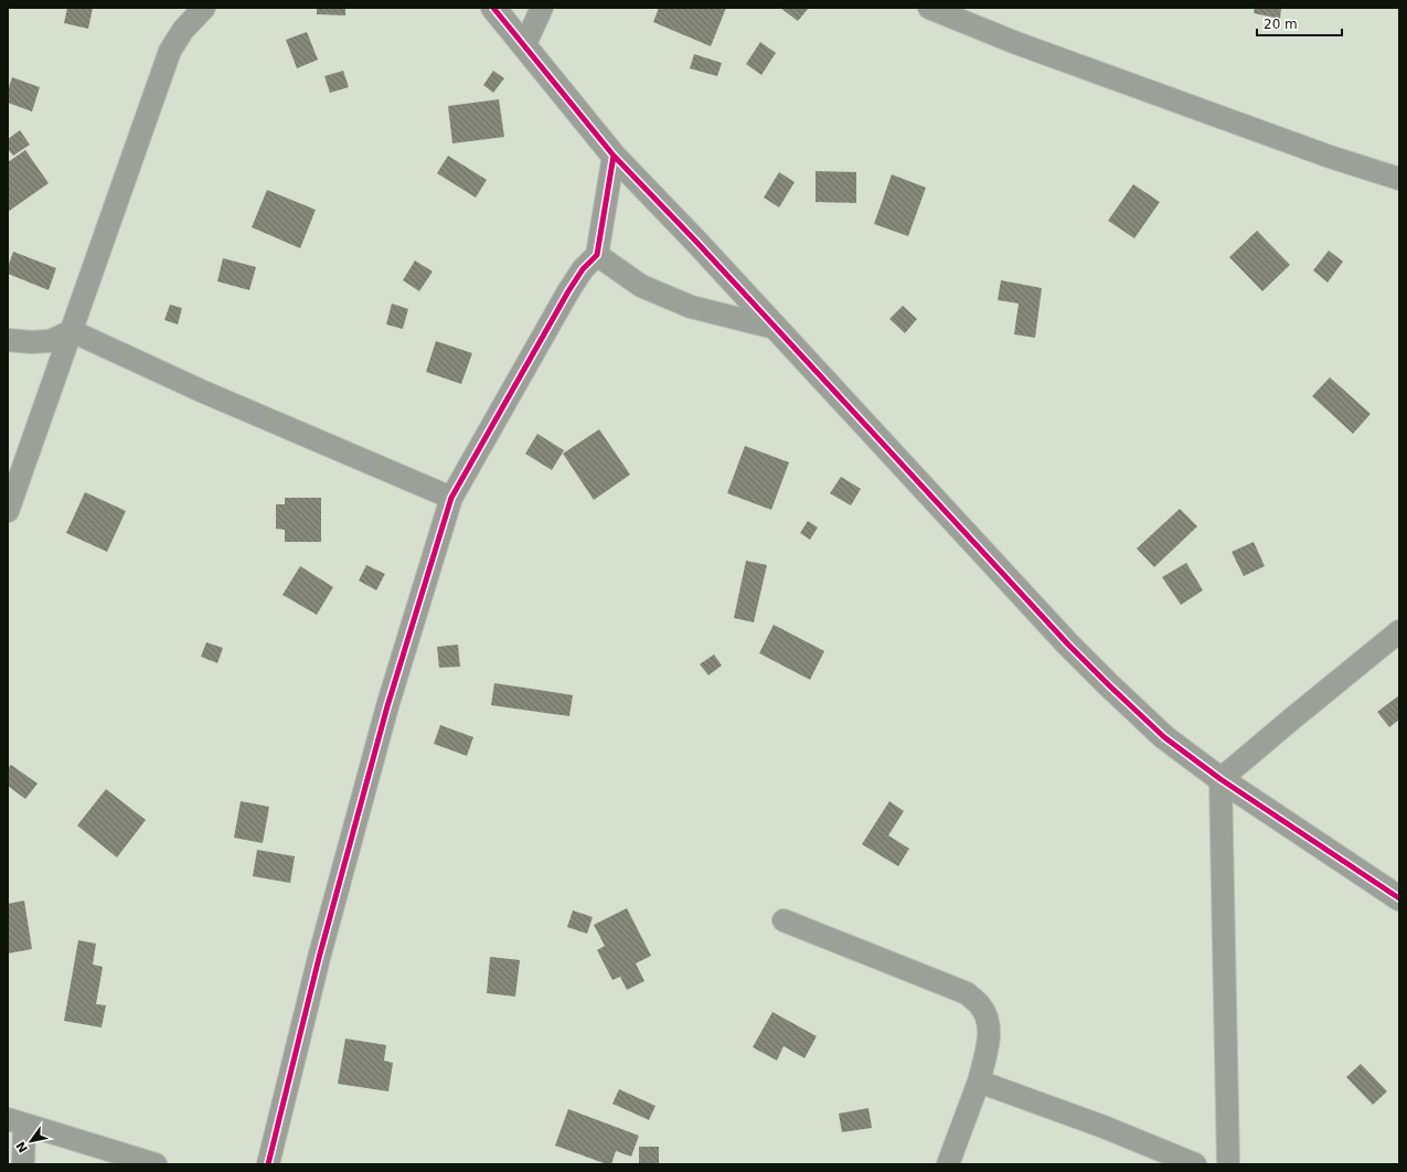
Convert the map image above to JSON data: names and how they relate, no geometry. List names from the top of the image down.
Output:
{
  "scale_bar": "20 m",
  "north": "bottom left"
}
